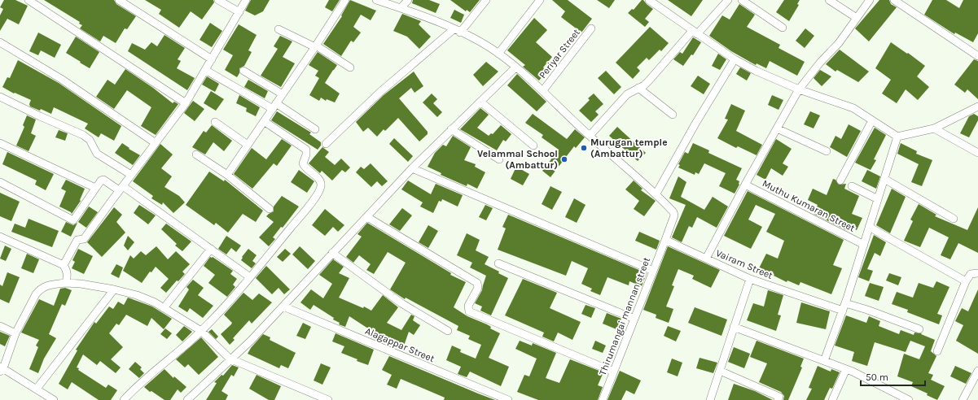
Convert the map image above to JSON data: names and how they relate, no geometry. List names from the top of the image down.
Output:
{
  "streets": {
    "street": [
      "Periyar Street",
      "Muthu Kumaran Street",
      "Vairam Street",
      "Thirumangai mannan street",
      "Alagappar Street"
    ]
  },
  "crossings": [
    ["Vairam Street", "Thirumangai mannan street"]
  ],
  "places": ["Murugan temple (Ambattur)", "Velammal School (Ambattur)"],
  "scale_bar": "50 m"
}
